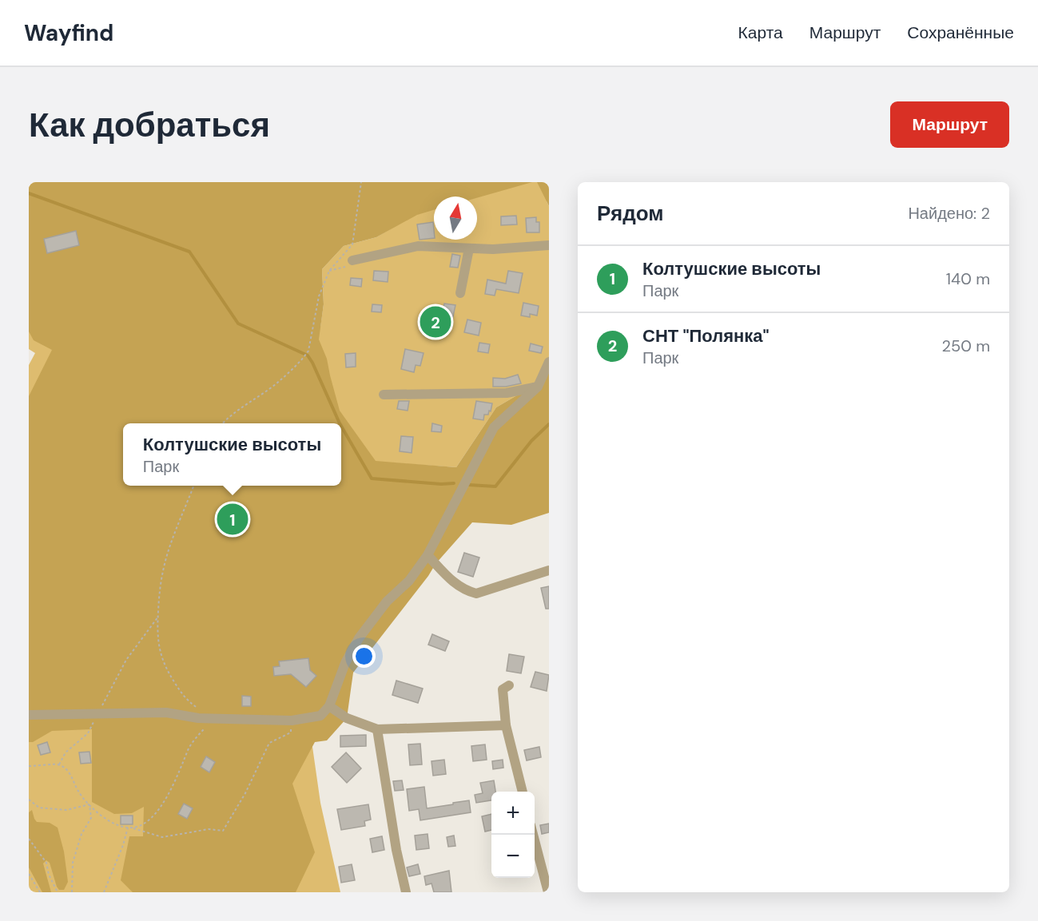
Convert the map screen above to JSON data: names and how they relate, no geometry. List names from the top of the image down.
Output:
{
  "north": "top",
  "page": {
    "header": "Wayfind",
    "nav": ["Карта", "Маршрут", "Сохранённые"],
    "buttons": "Маршрут",
    "title": "Как добраться",
    "heading": ["Рядом", "Найдено: 2"],
    "list": [
      {
        "mark": "1",
        "name": "Колтушские высоты",
        "note": "Парк",
        "value": "140 m"
      },
      {
        "mark": "2",
        "name": "СНТ \"Полянка\"",
        "note": "Парк",
        "value": "250 m"
      }
    ],
    "pins": ["2", "1"],
    "popup": ["Колтушские высоты", "Парк"],
    "map_buttons": ["+", "−"]
  }
}
